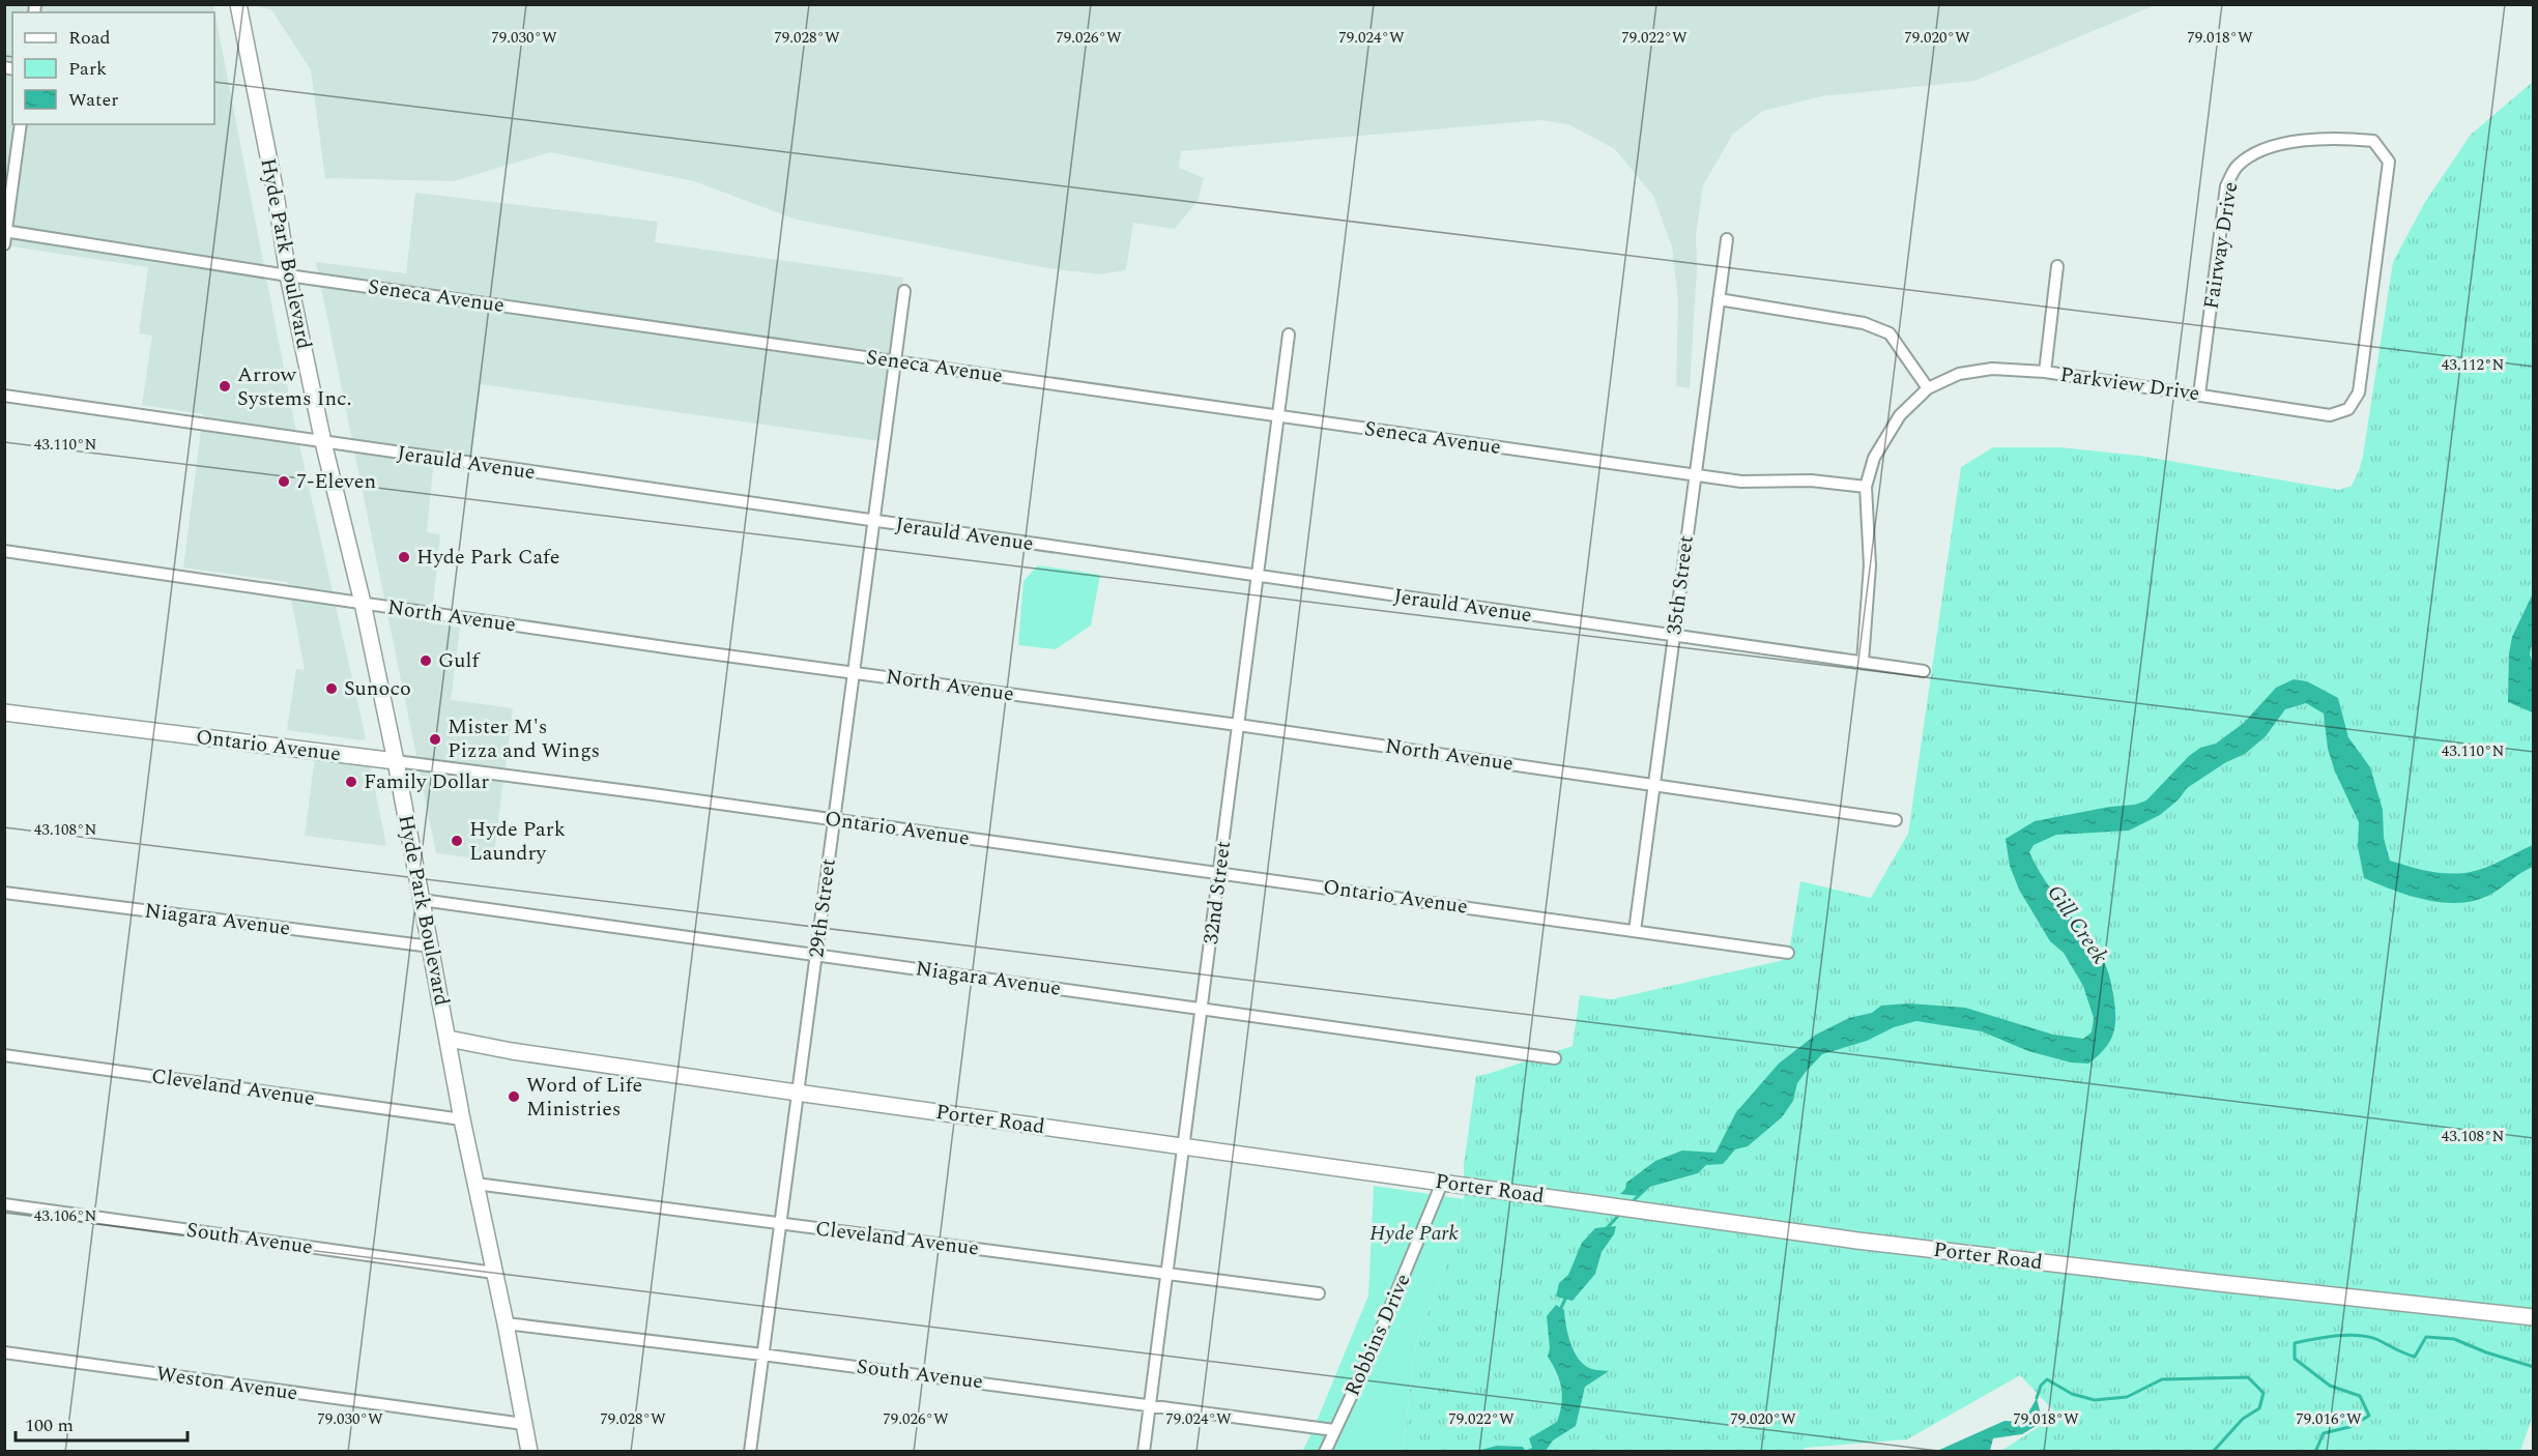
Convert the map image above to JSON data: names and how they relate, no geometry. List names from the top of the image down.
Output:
{
  "streets": {
    "main road": ["Hyde Park Boulevard", "Ontario Avenue", "Porter Road"],
    "street": [
      "Fairway Drive",
      "Seneca Avenue",
      "Parkview Drive",
      "Jerauld Avenue",
      "35th Street",
      "North Avenue",
      "32nd Street",
      "29th Street",
      "Niagara Avenue",
      "Cleveland Avenue",
      "South Avenue",
      "Robbins Drive",
      "Weston Avenue"
    ]
  },
  "crossings": [
    ["Fairway Drive", "Parkview Drive"],
    ["Hyde Park Boulevard", "Seneca Avenue"],
    ["Hyde Park Boulevard", "Jerauld Avenue"],
    ["Hyde Park Boulevard", "North Avenue"],
    ["Hyde Park Boulevard", "Ontario Avenue"],
    ["Hyde Park Boulevard", "Niagara Avenue"],
    ["Hyde Park Boulevard", "Cleveland Avenue"],
    ["Hyde Park Boulevard", "Porter Road"],
    ["Hyde Park Boulevard", "South Avenue"],
    ["Hyde Park Boulevard", "Weston Avenue"],
    ["Seneca Avenue", "Parkview Drive"],
    ["Seneca Avenue", "35th Street"],
    ["Seneca Avenue", "32nd Street"],
    ["Seneca Avenue", "29th Street"],
    ["Parkview Drive", "Jerauld Avenue"],
    ["Jerauld Avenue", "35th Street"],
    ["Jerauld Avenue", "32nd Street"],
    ["Jerauld Avenue", "29th Street"],
    ["35th Street", "North Avenue"],
    ["35th Street", "Ontario Avenue"],
    ["North Avenue", "32nd Street"],
    ["North Avenue", "29th Street"],
    ["Ontario Avenue", "32nd Street"],
    ["Ontario Avenue", "29th Street"],
    ["32nd Street", "Niagara Avenue"],
    ["32nd Street", "Cleveland Avenue"],
    ["32nd Street", "Porter Road"],
    ["32nd Street", "South Avenue"],
    ["29th Street", "Niagara Avenue"],
    ["29th Street", "Cleveland Avenue"],
    ["29th Street", "Porter Road"],
    ["29th Street", "South Avenue"],
    ["Porter Road", "Robbins Drive"],
    ["South Avenue", "Robbins Drive"]
  ],
  "water": ["Gill Creek"],
  "parks": ["Hyde Park"],
  "places": [
    "Arrow Systems Inc.",
    "7-Eleven",
    "Hyde Park Cafe",
    "Gulf",
    "Sunoco",
    "Mister M's Pizza and Wings",
    "Family Dollar",
    "Hyde Park Laundry",
    "Word of Life Ministries"
  ],
  "legend": ["Road", "Park", "Water"],
  "scale_bar": "100 m",
  "coordinates": [
    "79.030°W",
    "79.028°W",
    "79.026°W",
    "79.024°W",
    "79.022°W",
    "79.020°W",
    "79.018°W",
    "43.112°N",
    "43.110°N",
    "43.108°N",
    "43.106°N",
    "79.016°W"
  ]
}
